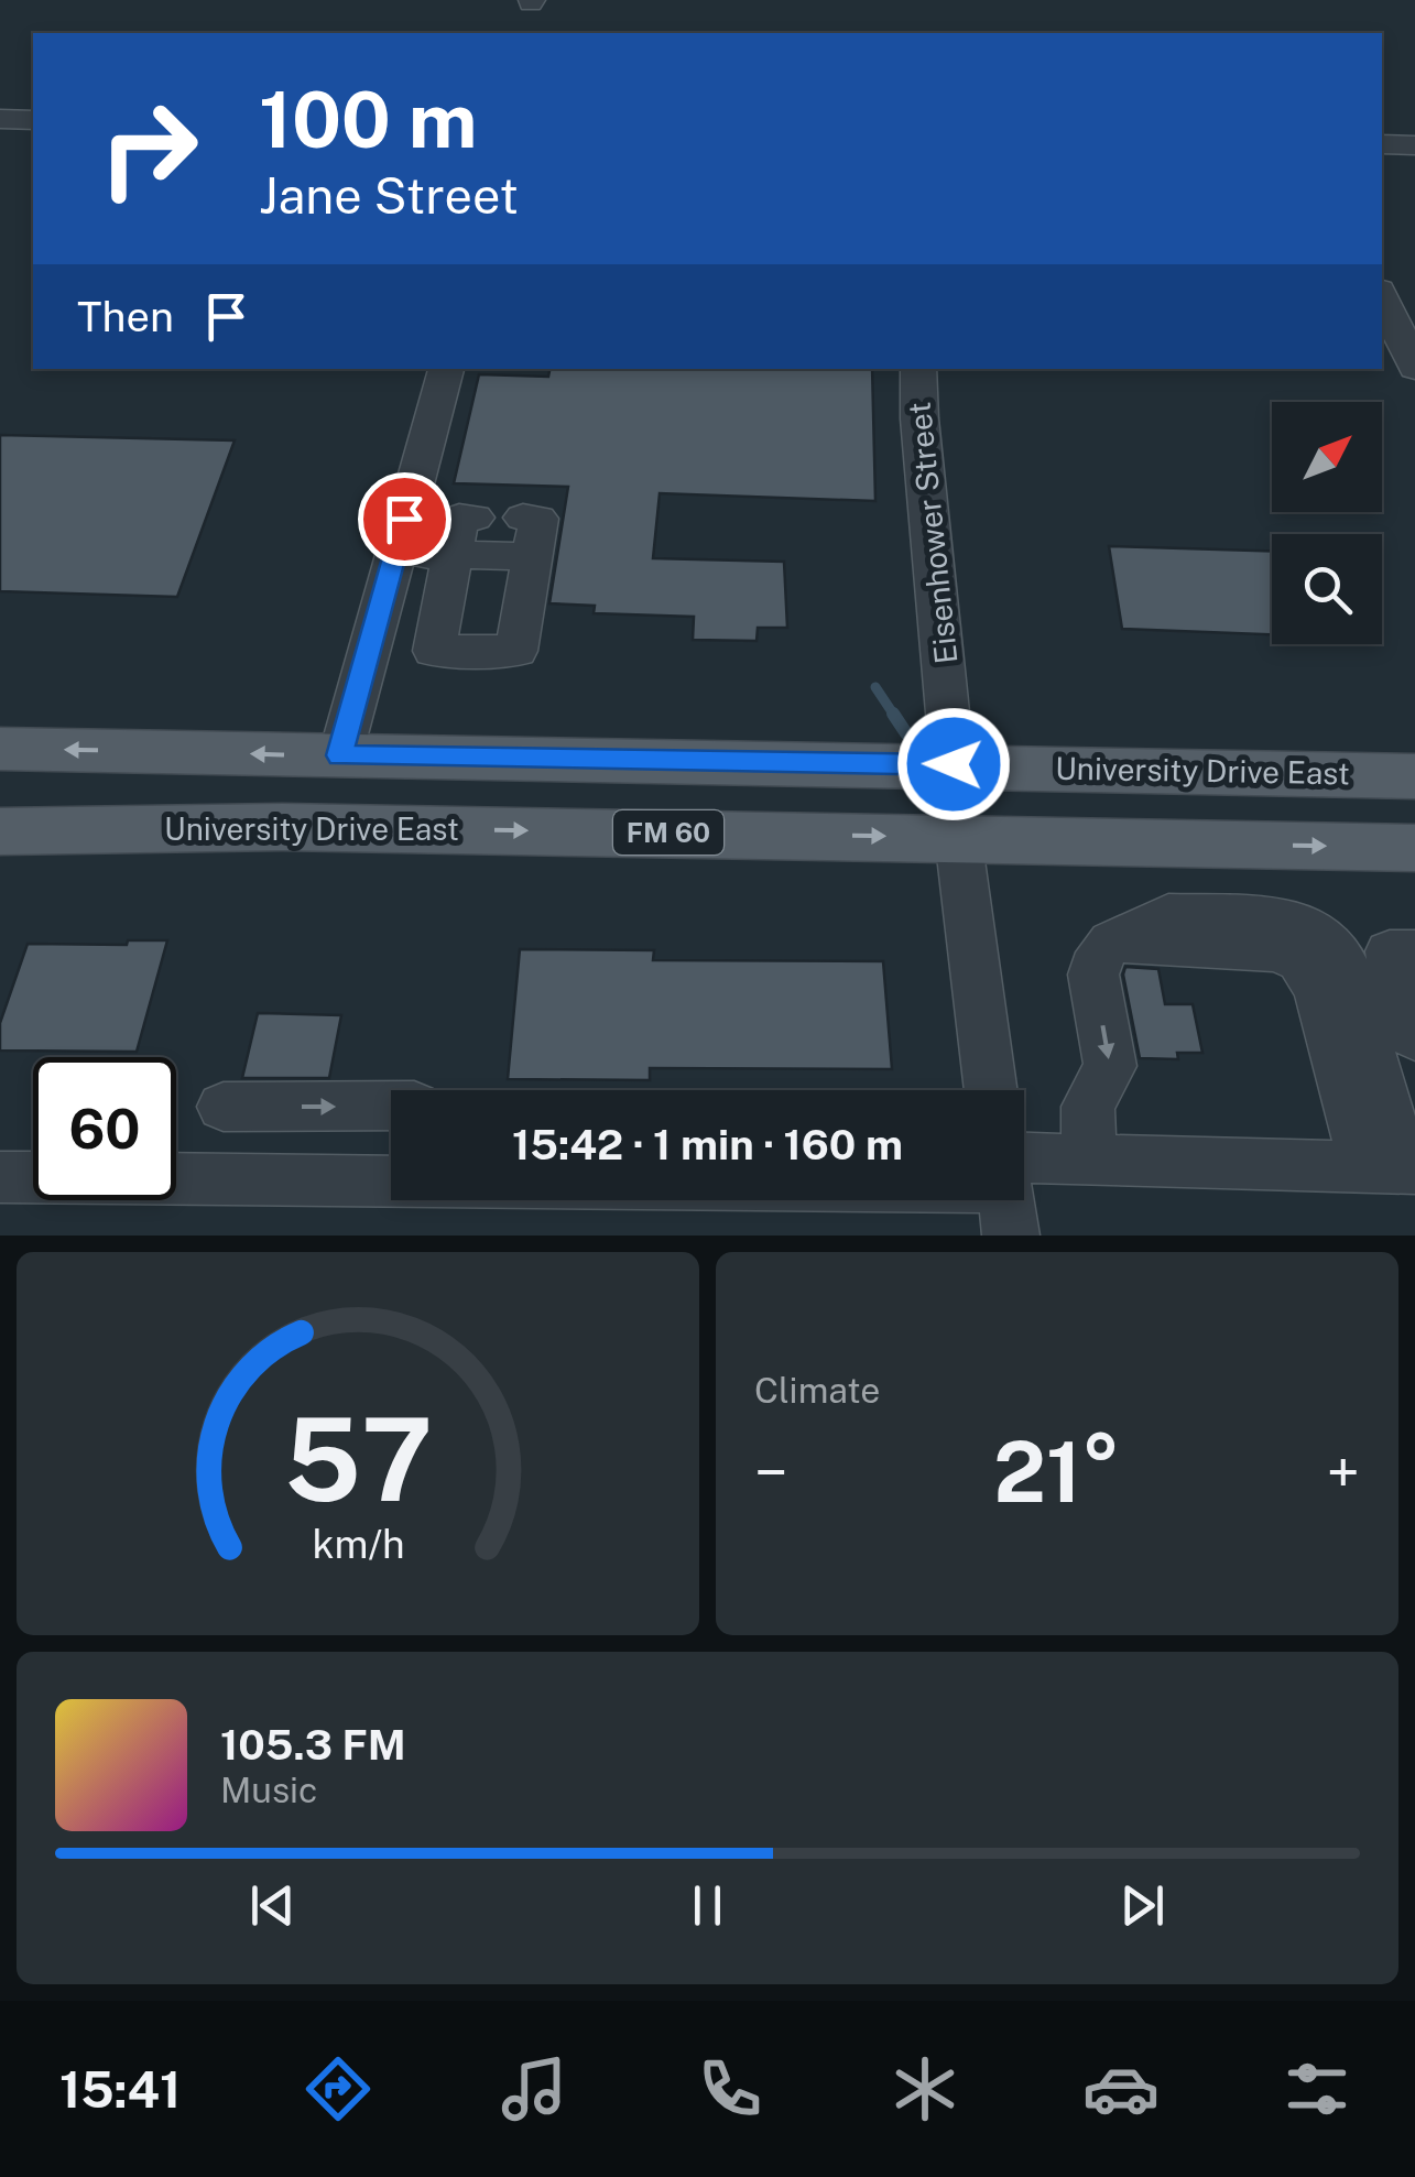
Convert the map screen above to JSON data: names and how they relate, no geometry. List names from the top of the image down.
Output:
{
  "streets": {
    "main road": ["University Drive East", "FM 60"],
    "street": ["Eisenhower Street"]
  },
  "crossings": [
    ["Eisenhower Street", "University Drive East"]
  ],
  "north": "top right",
  "page": {
    "turn": ["100 m", "Jane Street"],
    "then": "Then",
    "limit": "60",
    "trip": "15:42 · 1 min · 160 m",
    "tile": "Climate",
    "heat": ["−", "21°", "+"],
    "song": ["105.3 FM", "Music"],
    "tabs": "15:41",
    "gauge": ["57", "km/h"]
  }
}
